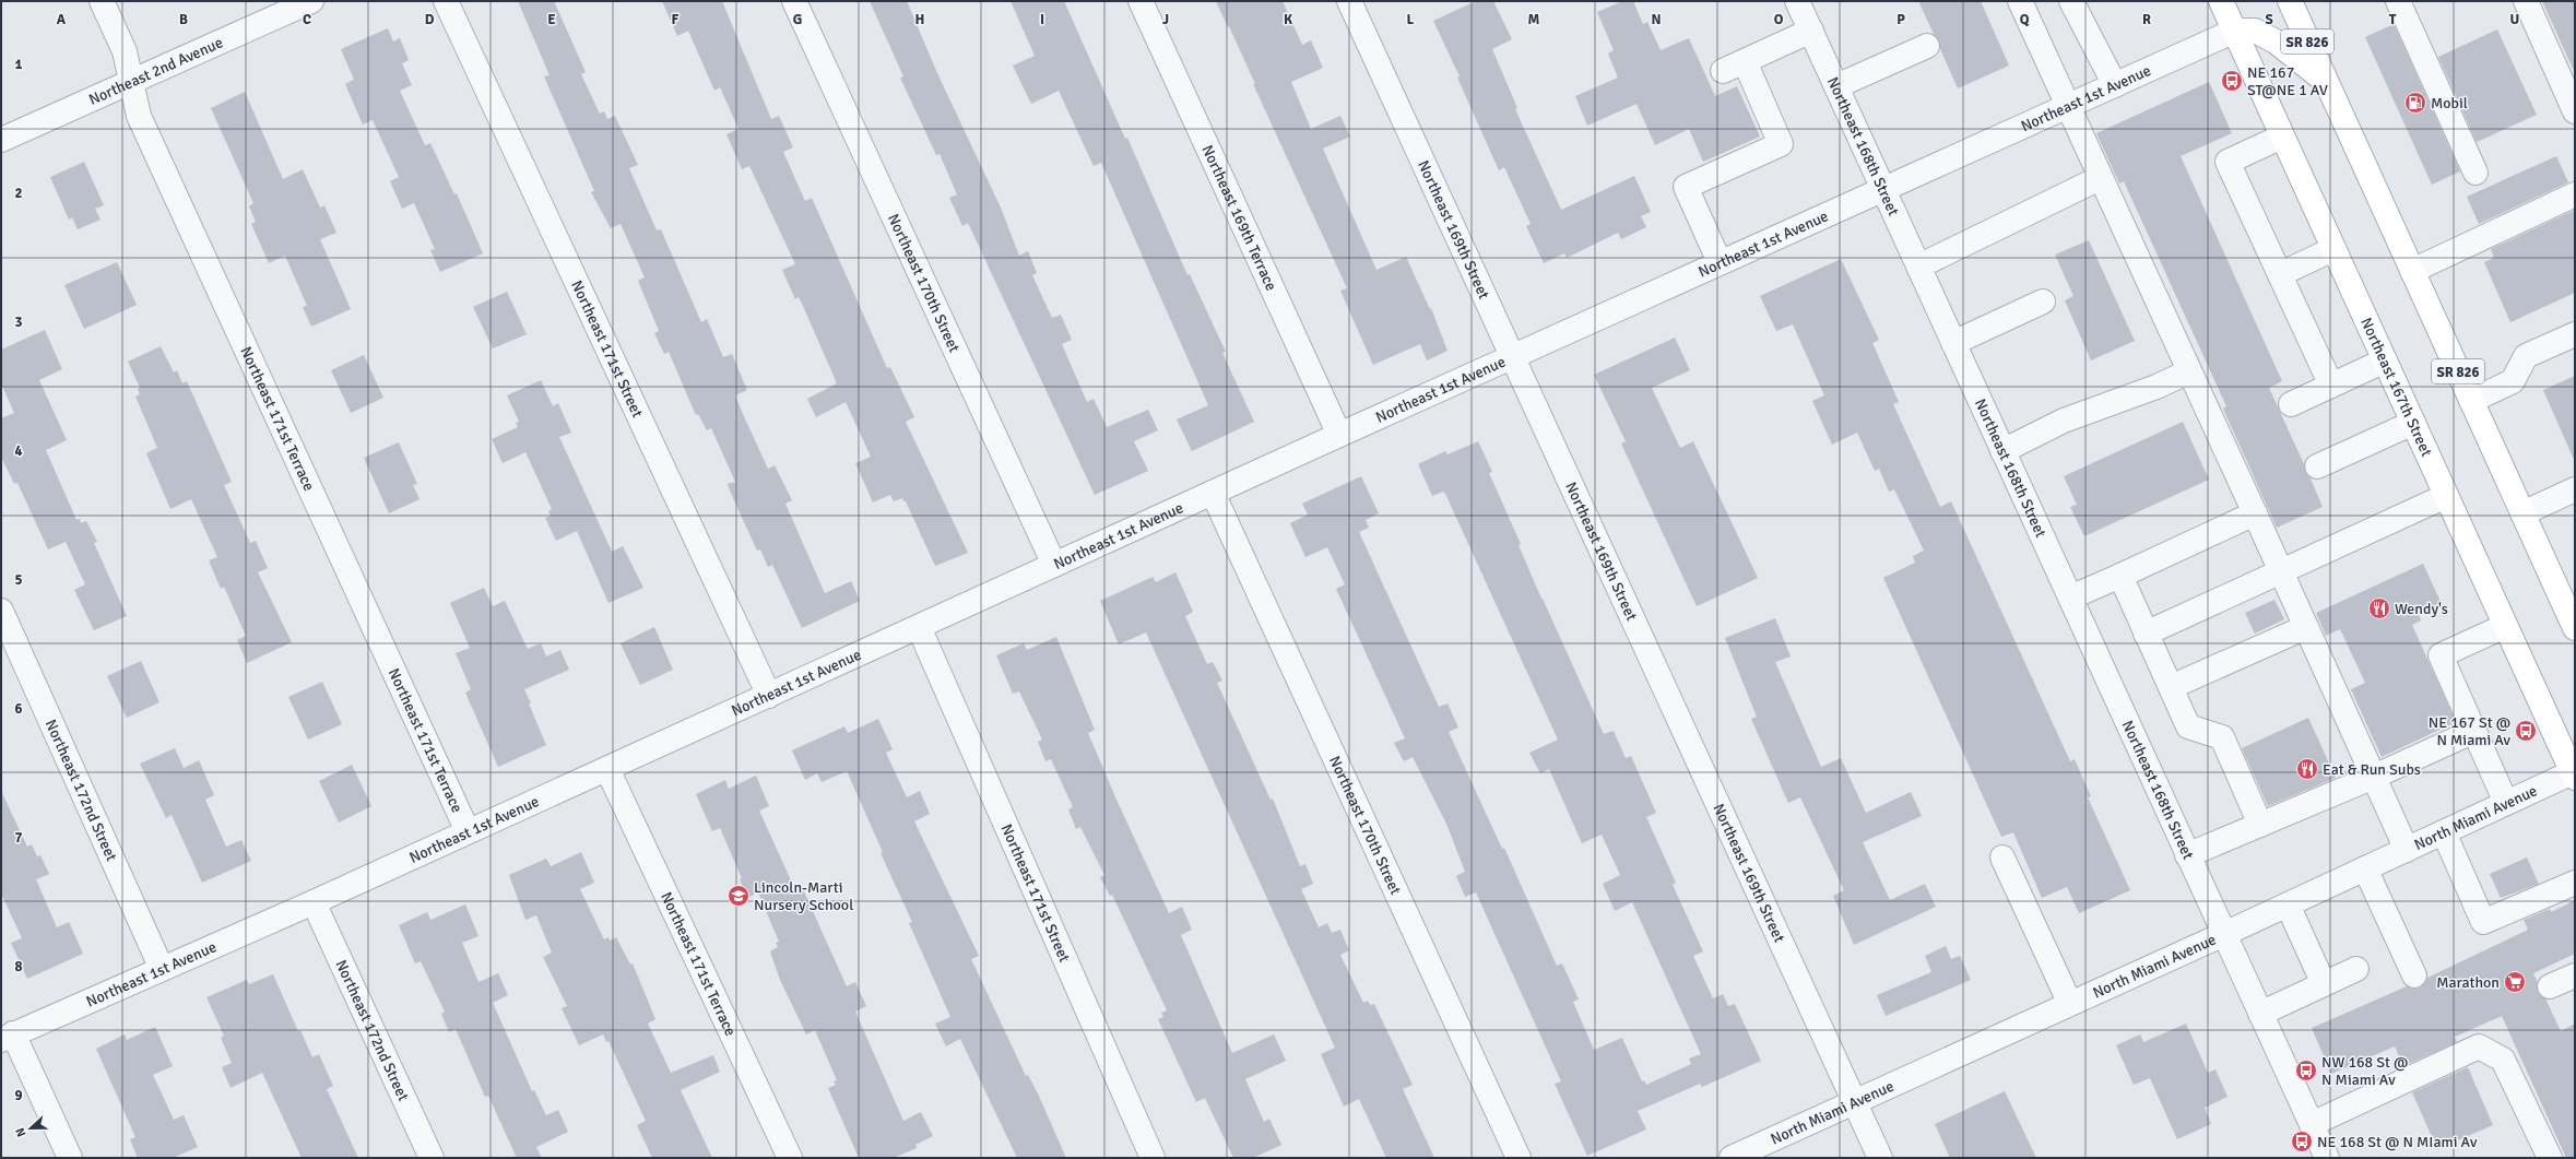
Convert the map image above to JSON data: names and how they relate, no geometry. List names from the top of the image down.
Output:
{
  "streets": {
    "main road": ["SR 826", "Northeast 167th Street"],
    "street": [
      "Northeast 2nd Avenue",
      "Northeast 1st Avenue",
      "Northeast 168th Street",
      "Northeast 169th Terrace",
      "Northeast 169th Street",
      "Northeast 170th Street",
      "Northeast 171st Street",
      "Northeast 171st Terrace",
      "Northeast 172nd Street",
      "North Miami Avenue"
    ]
  },
  "crossings": [
    ["Northeast 2nd Avenue", "Northeast 171st Terrace"],
    ["Northeast 1st Avenue", "Northeast 168th Street"],
    ["Northeast 1st Avenue", "Northeast 169th Terrace"],
    ["Northeast 1st Avenue", "Northeast 169th Street"],
    ["Northeast 1st Avenue", "Northeast 170th Street"],
    ["Northeast 1st Avenue", "Northeast 171st Street"],
    ["Northeast 1st Avenue", "Northeast 167th Street"],
    ["Northeast 1st Avenue", "Northeast 171st Terrace"],
    ["Northeast 1st Avenue", "Northeast 172nd Street"],
    ["Northeast 168th Street", "North Miami Avenue"],
    ["Northeast 169th Street", "North Miami Avenue"],
    ["Northeast 167th Street", "North Miami Avenue"]
  ],
  "places": {
    "bus stop": [
      "NE 167 ST@NE 1 AV",
      "NE 167 St @ N Miami Av",
      "NW 168 St @ N Miami Av",
      "NE 168 St @ N MIami Av"
    ],
    "fuel station": ["Mobil"],
    "restaurant": ["Wendy's", "Eat & Run Subs"],
    "school or university": ["Lincoln-Marti Nursery School"],
    "supermarket": ["Marathon"]
  },
  "north": "left",
  "grid": {
    "columns": [
      "A",
      "B",
      "C",
      "D",
      "E",
      "F",
      "G",
      "H",
      "I",
      "J",
      "K",
      "L",
      "M",
      "N",
      "O",
      "P",
      "Q",
      "R",
      "S",
      "T",
      "U"
    ],
    "rows": [
      "1",
      "2",
      "3",
      "4",
      "5",
      "6",
      "7",
      "8",
      "9"
    ]
  }
}
